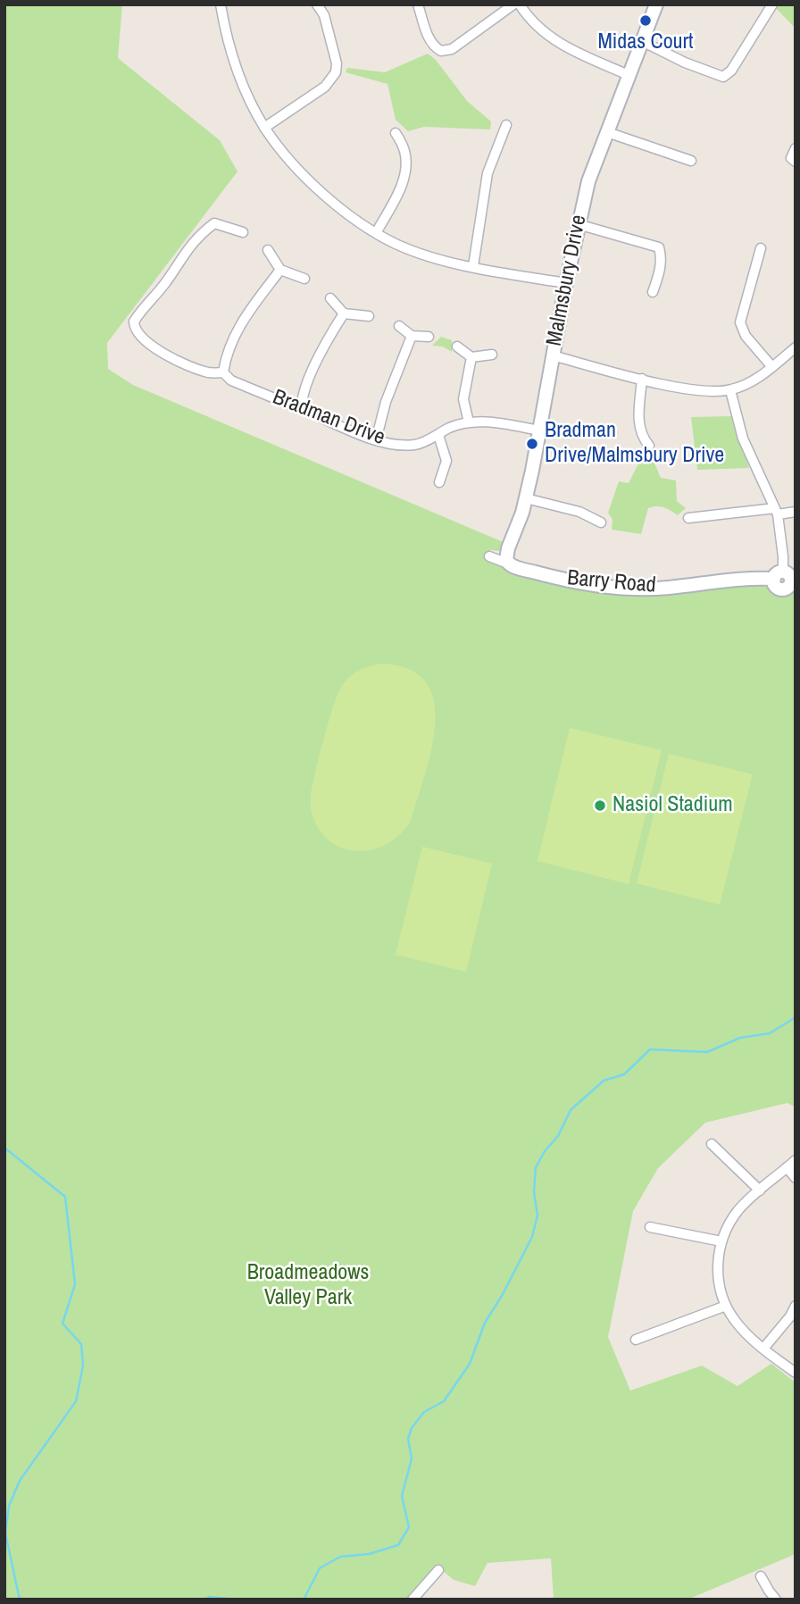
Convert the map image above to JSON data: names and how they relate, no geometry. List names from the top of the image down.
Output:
{
  "streets": {
    "street": ["Malmsbury Drive", "Bradman Drive", "Barry Road"]
  },
  "crossings": [
    ["Malmsbury Drive", "Bradman Drive"],
    ["Malmsbury Drive", "Barry Road"]
  ],
  "parks": ["Broadmeadows Valley Park"],
  "places": ["Midas Court", "Bradman Drive/Malmsbury Drive", "Nasiol Stadium"]
}
